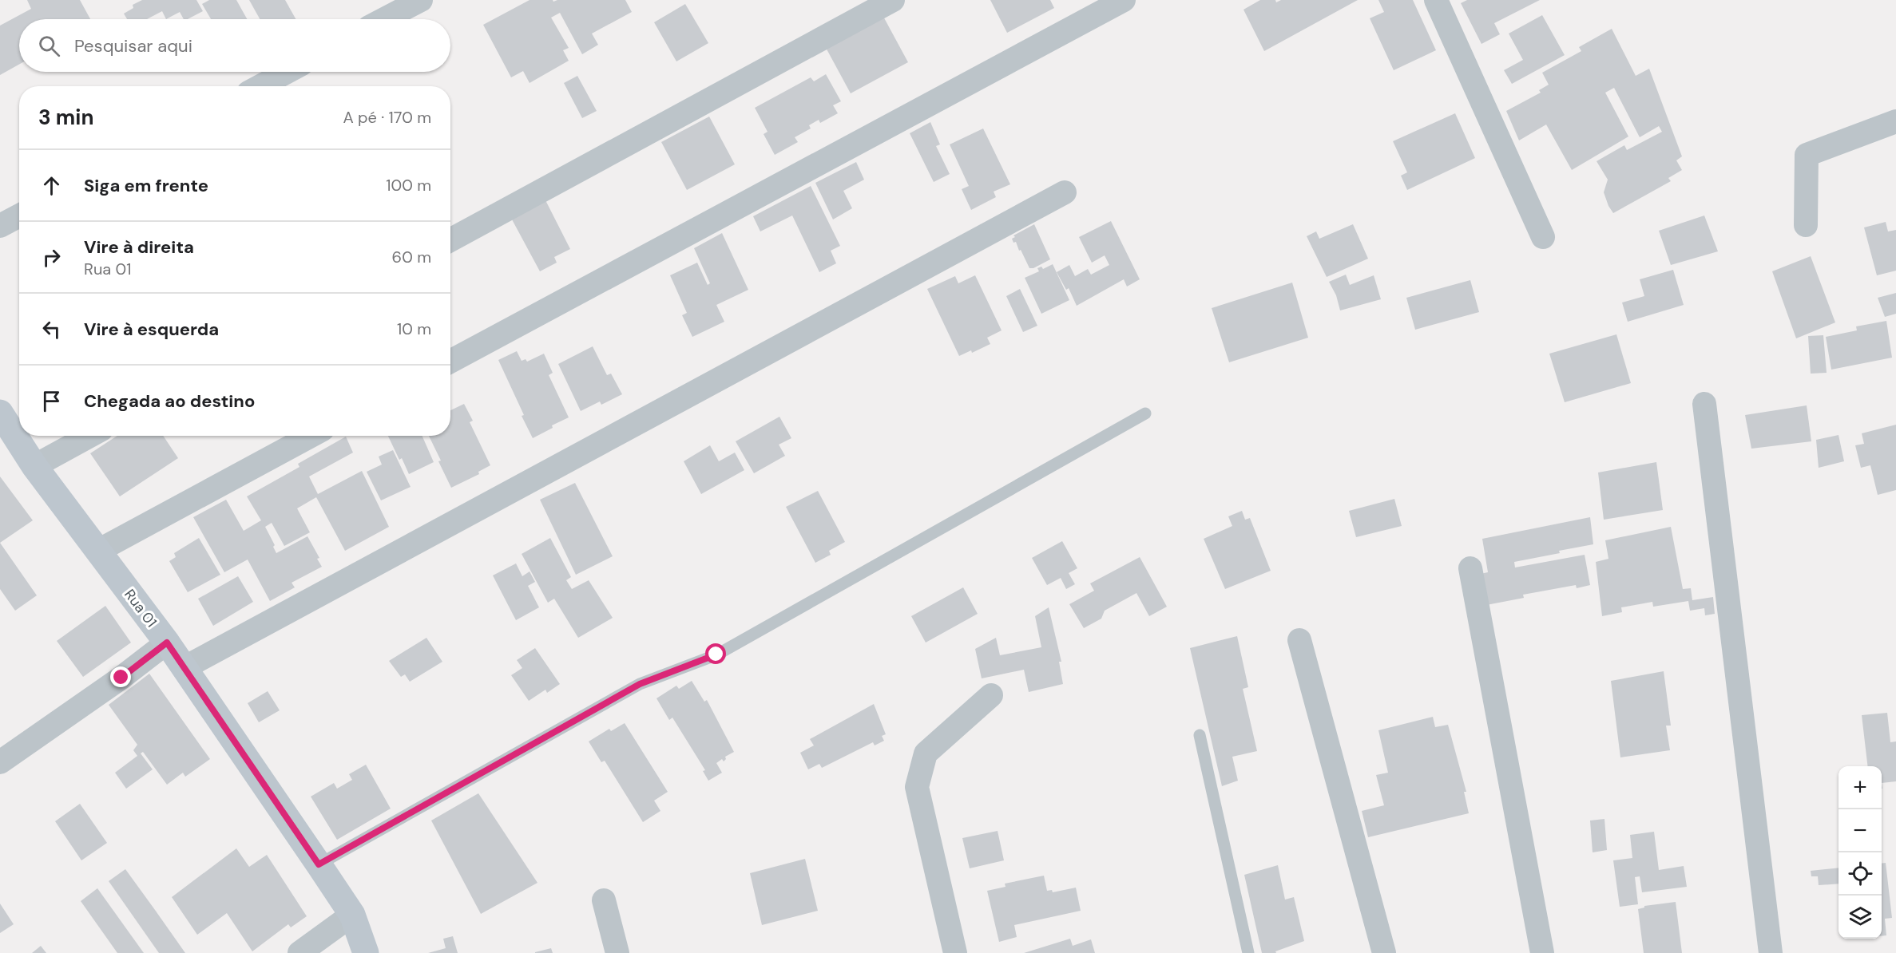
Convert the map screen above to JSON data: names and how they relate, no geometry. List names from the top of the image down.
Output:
{
  "streets": {
    "street": ["Rua 01"]
  },
  "page": {
    "search": "Pesquisar aqui",
    "heading": ["3 min", "A pé · 170 m"],
    "list": [
      ["Siga em frente", "100 m"],
      ["Vire à direita", "Rua 01", "60 m"],
      ["Vire à esquerda", "10 m"],
      "Chegada ao destino"
    ],
    "map_buttons": ["+", "−"]
  }
}
